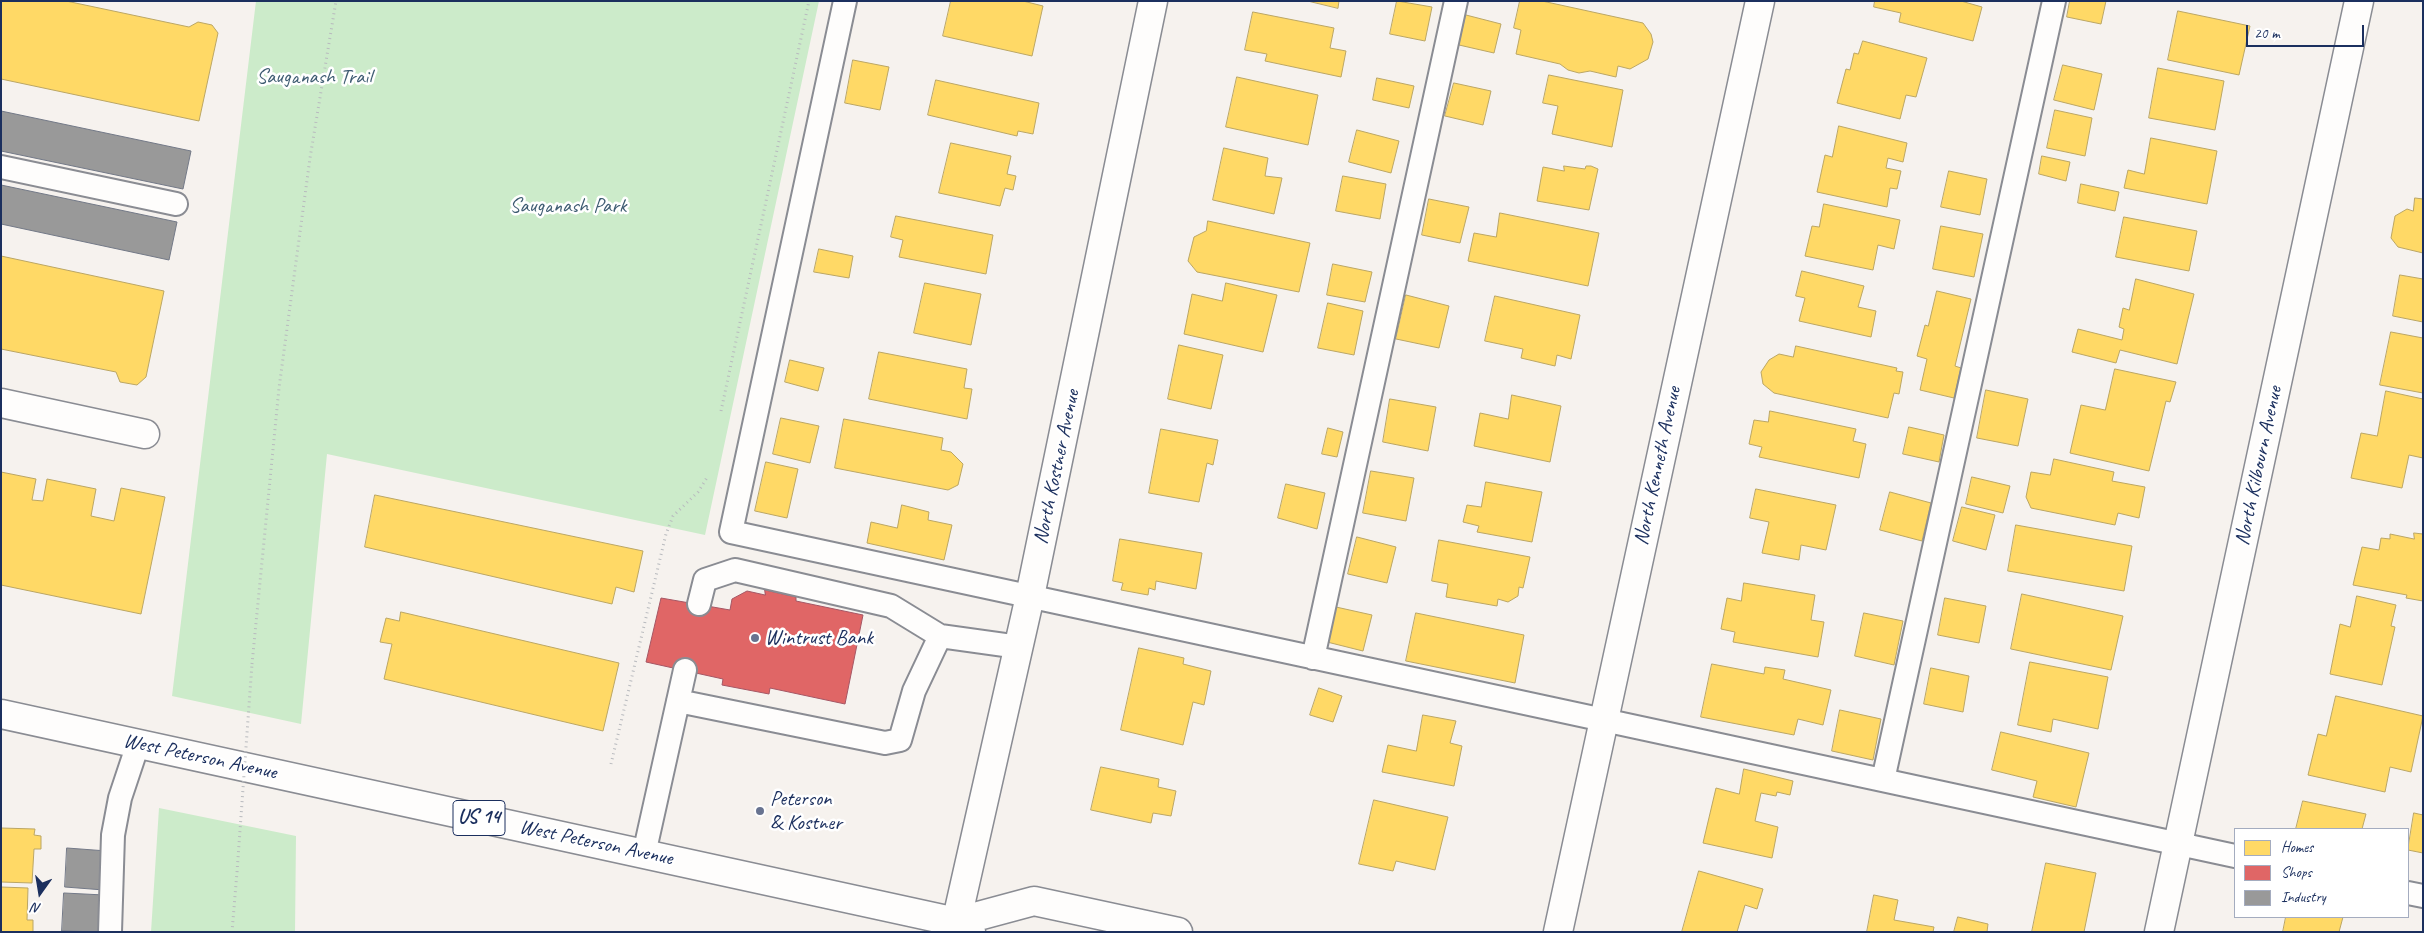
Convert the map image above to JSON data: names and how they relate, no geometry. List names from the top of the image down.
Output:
{
  "streets": {
    "street": [
      "North Kenneth Avenue",
      "North Kilbourn Avenue",
      "North Kostner Avenue",
      "West Peterson Avenue",
      "US 14"
    ]
  },
  "crossings": [
    ["North Kostner Avenue", "West Peterson Avenue"]
  ],
  "parks": ["Sauganash Trail", "Sauganash Park"],
  "places": ["Wintrust Bank", "Peterson & Kostner"],
  "legend": ["Homes", "Shops", "Industry"],
  "scale_bar": "20 m",
  "north": "bottom"
}
